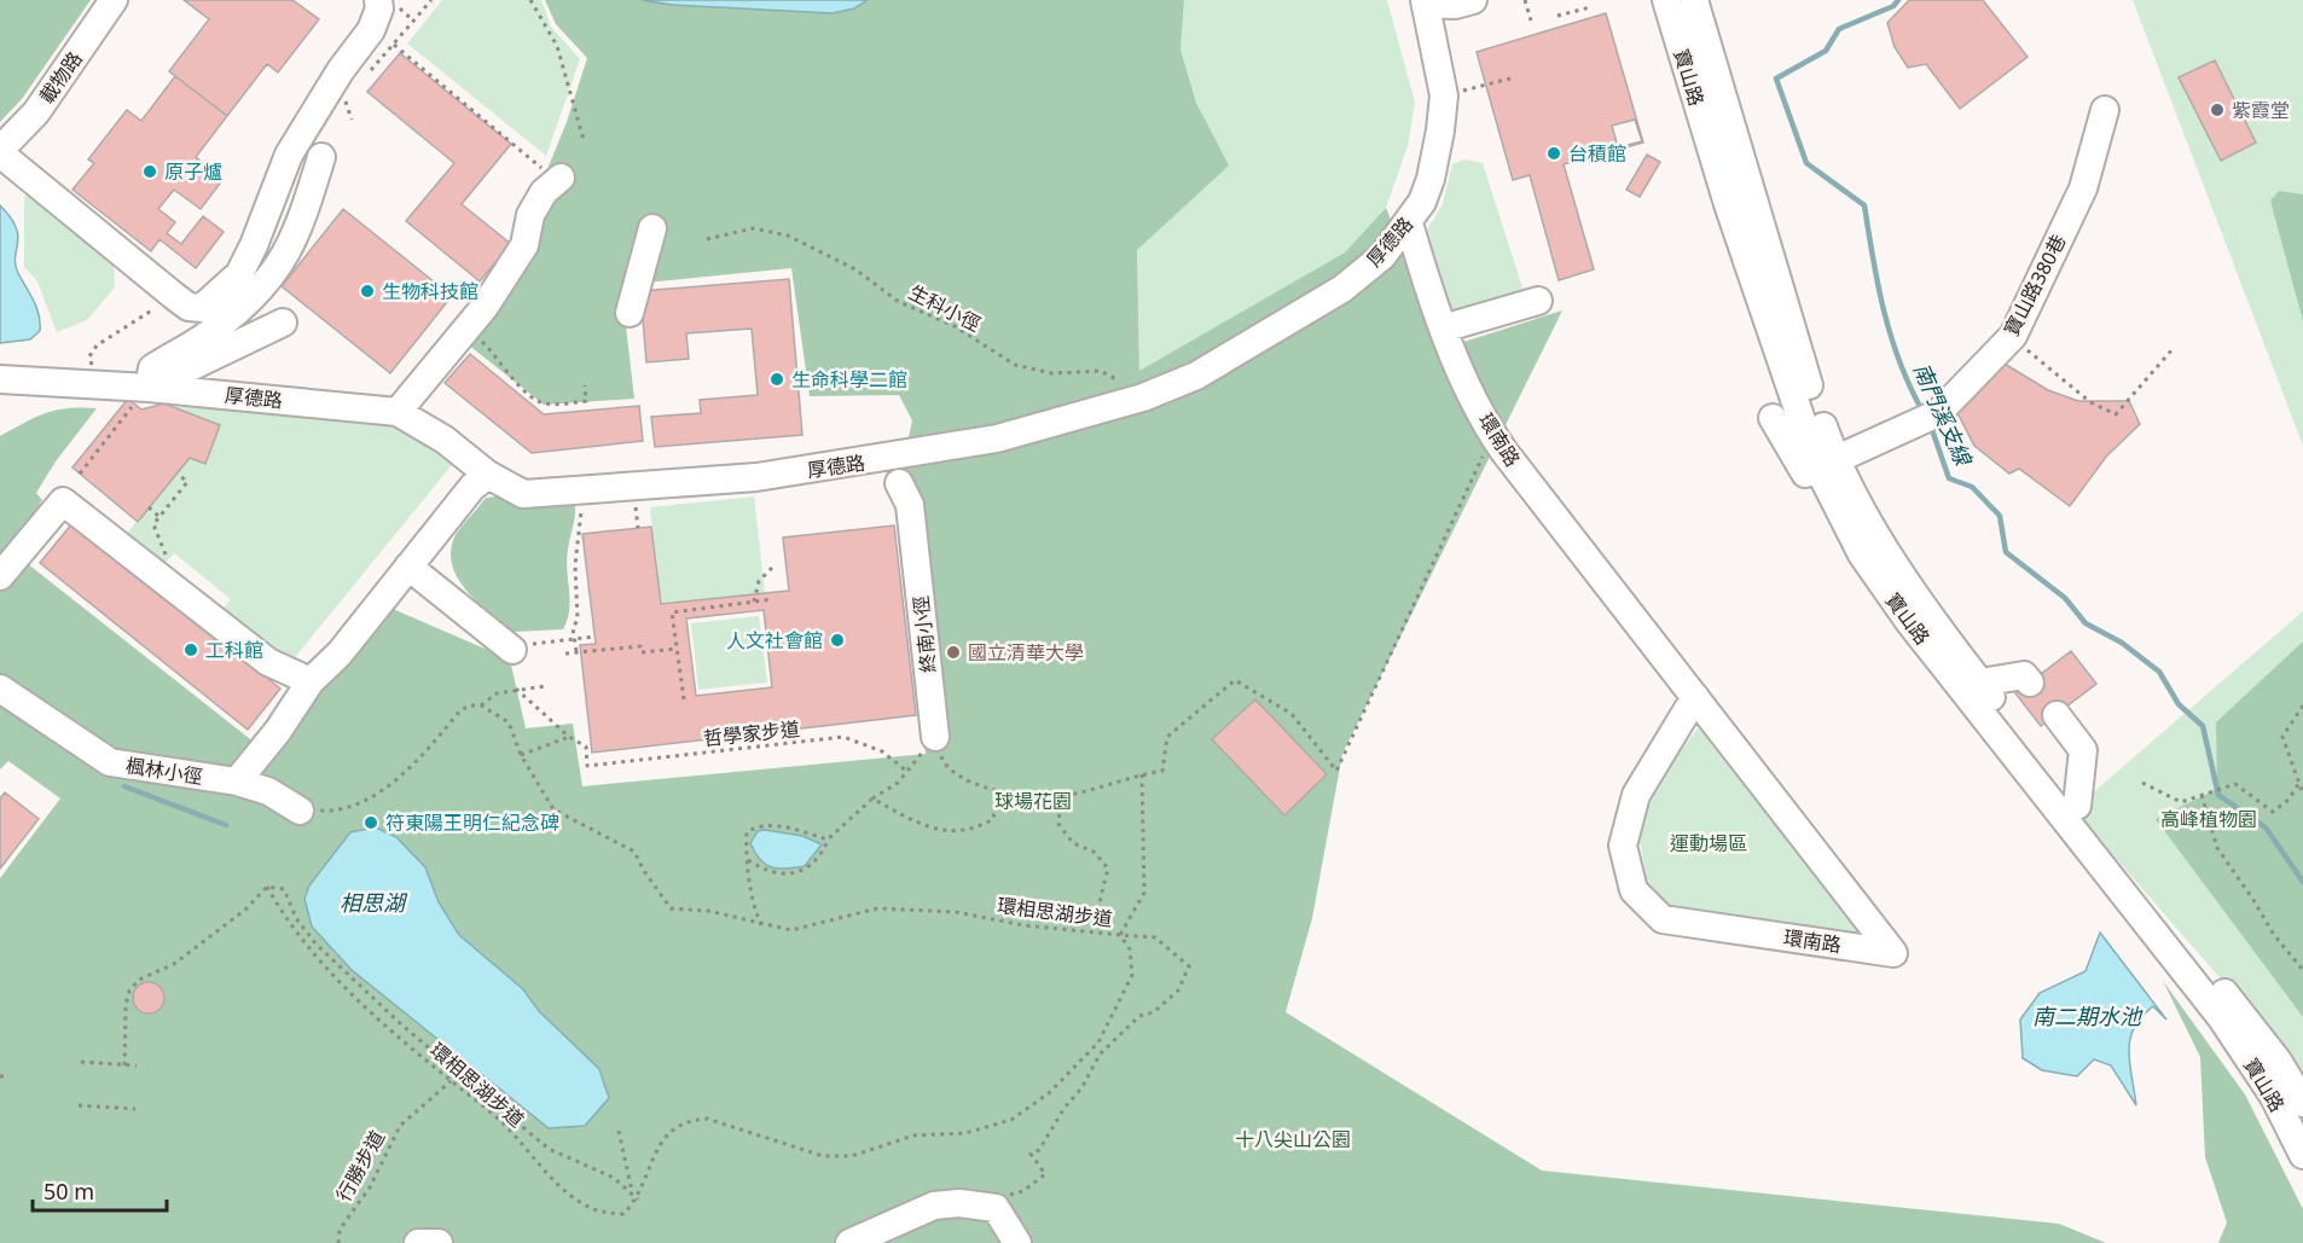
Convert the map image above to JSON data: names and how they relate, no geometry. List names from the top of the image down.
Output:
{
  "streets": {
    "street": [
      "載物路",
      "寶山路",
      "厚德路",
      "寶山路380巷",
      "環南路",
      "終南小徑",
      "楓林小徑"
    ],
    "path": [
      "生科小徑",
      "哲學家步道",
      "環相思湖步道",
      "行勝步道"
    ]
  },
  "crossings": [
    ["寶山路", "寶山路380巷"],
    ["厚德路", "環南路"],
    ["環相思湖步道", "行勝步道"]
  ],
  "water": ["南門溪支線", "相思湖", "南二期水池"],
  "parks": [
    "球場花園",
    "高峰植物園",
    "運動場區",
    "十八尖山公園"
  ],
  "places": [
    "紫霞堂",
    "台積館",
    "原子爐",
    "生物科技館",
    "生命科學二館",
    "人文社會館",
    "工科館",
    "國立清華大學",
    "符東陽王明仁紀念碑"
  ],
  "scale_bar": "50 m"
}
